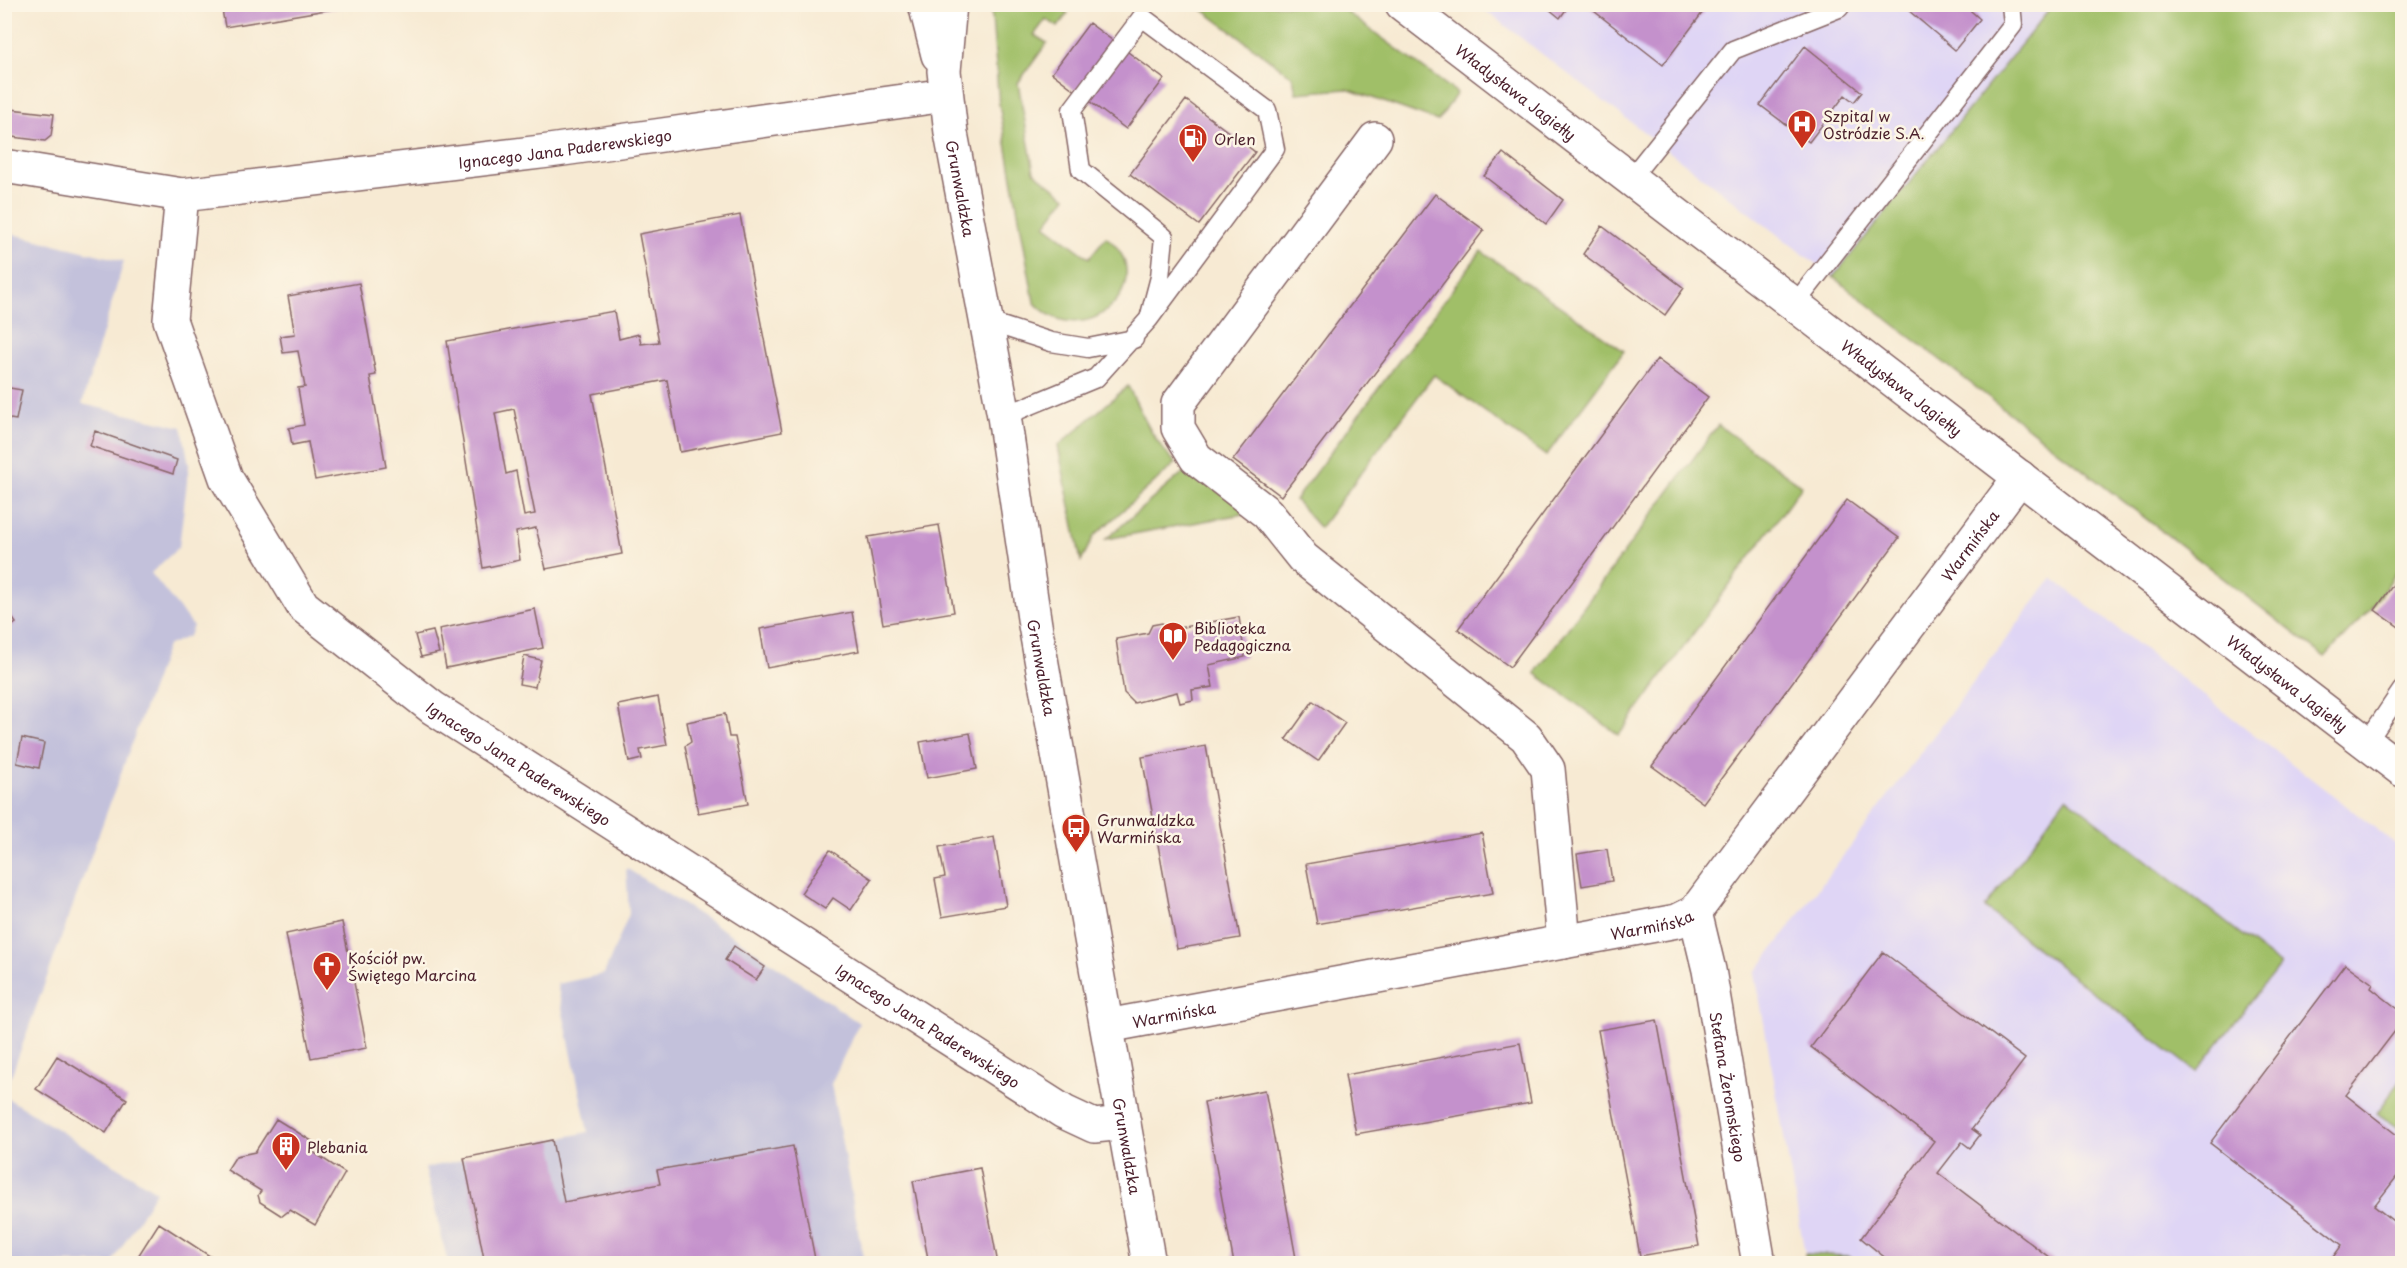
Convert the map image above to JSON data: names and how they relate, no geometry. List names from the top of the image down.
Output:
{
  "streets": {
    "street": [
      "Władysława Jagiełły",
      "Ignacego Jana Paderewskiego",
      "Grunwaldzka",
      "Warmińska",
      "Stefana Żeromskiego"
    ]
  },
  "crossings": [
    ["Władysława Jagiełły", "Warmińska"],
    ["Ignacego Jana Paderewskiego", "Grunwaldzka"],
    ["Grunwaldzka", "Warmińska"],
    ["Warmińska", "Stefana Żeromskiego"]
  ],
  "places": {
    "hospital": ["Szpital w Ostródzie S.A."],
    "fuel station": ["Orlen"],
    "library": ["Biblioteka Pedagogiczna"],
    "bus stop": ["Grunwaldzka Warmińska"],
    "church": ["Kościół pw. Świętego Marcina"],
    "building": ["Plebania"]
  }
}
